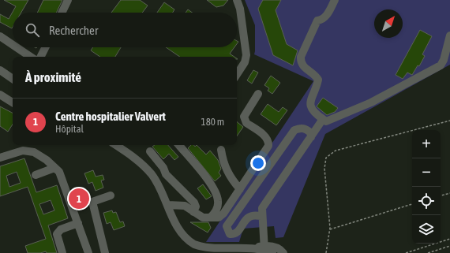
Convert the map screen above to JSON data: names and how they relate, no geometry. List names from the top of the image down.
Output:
{
  "north": "top right",
  "page": {
    "search": "Rechercher",
    "heading": "À proximité",
    "list": [
      {
        "mark": "1",
        "name": "Centre hospitalier Valvert",
        "note": "Hôpital",
        "value": "180 m"
      }
    ],
    "map_buttons": ["+", "−"],
    "pins": "1"
  }
}
